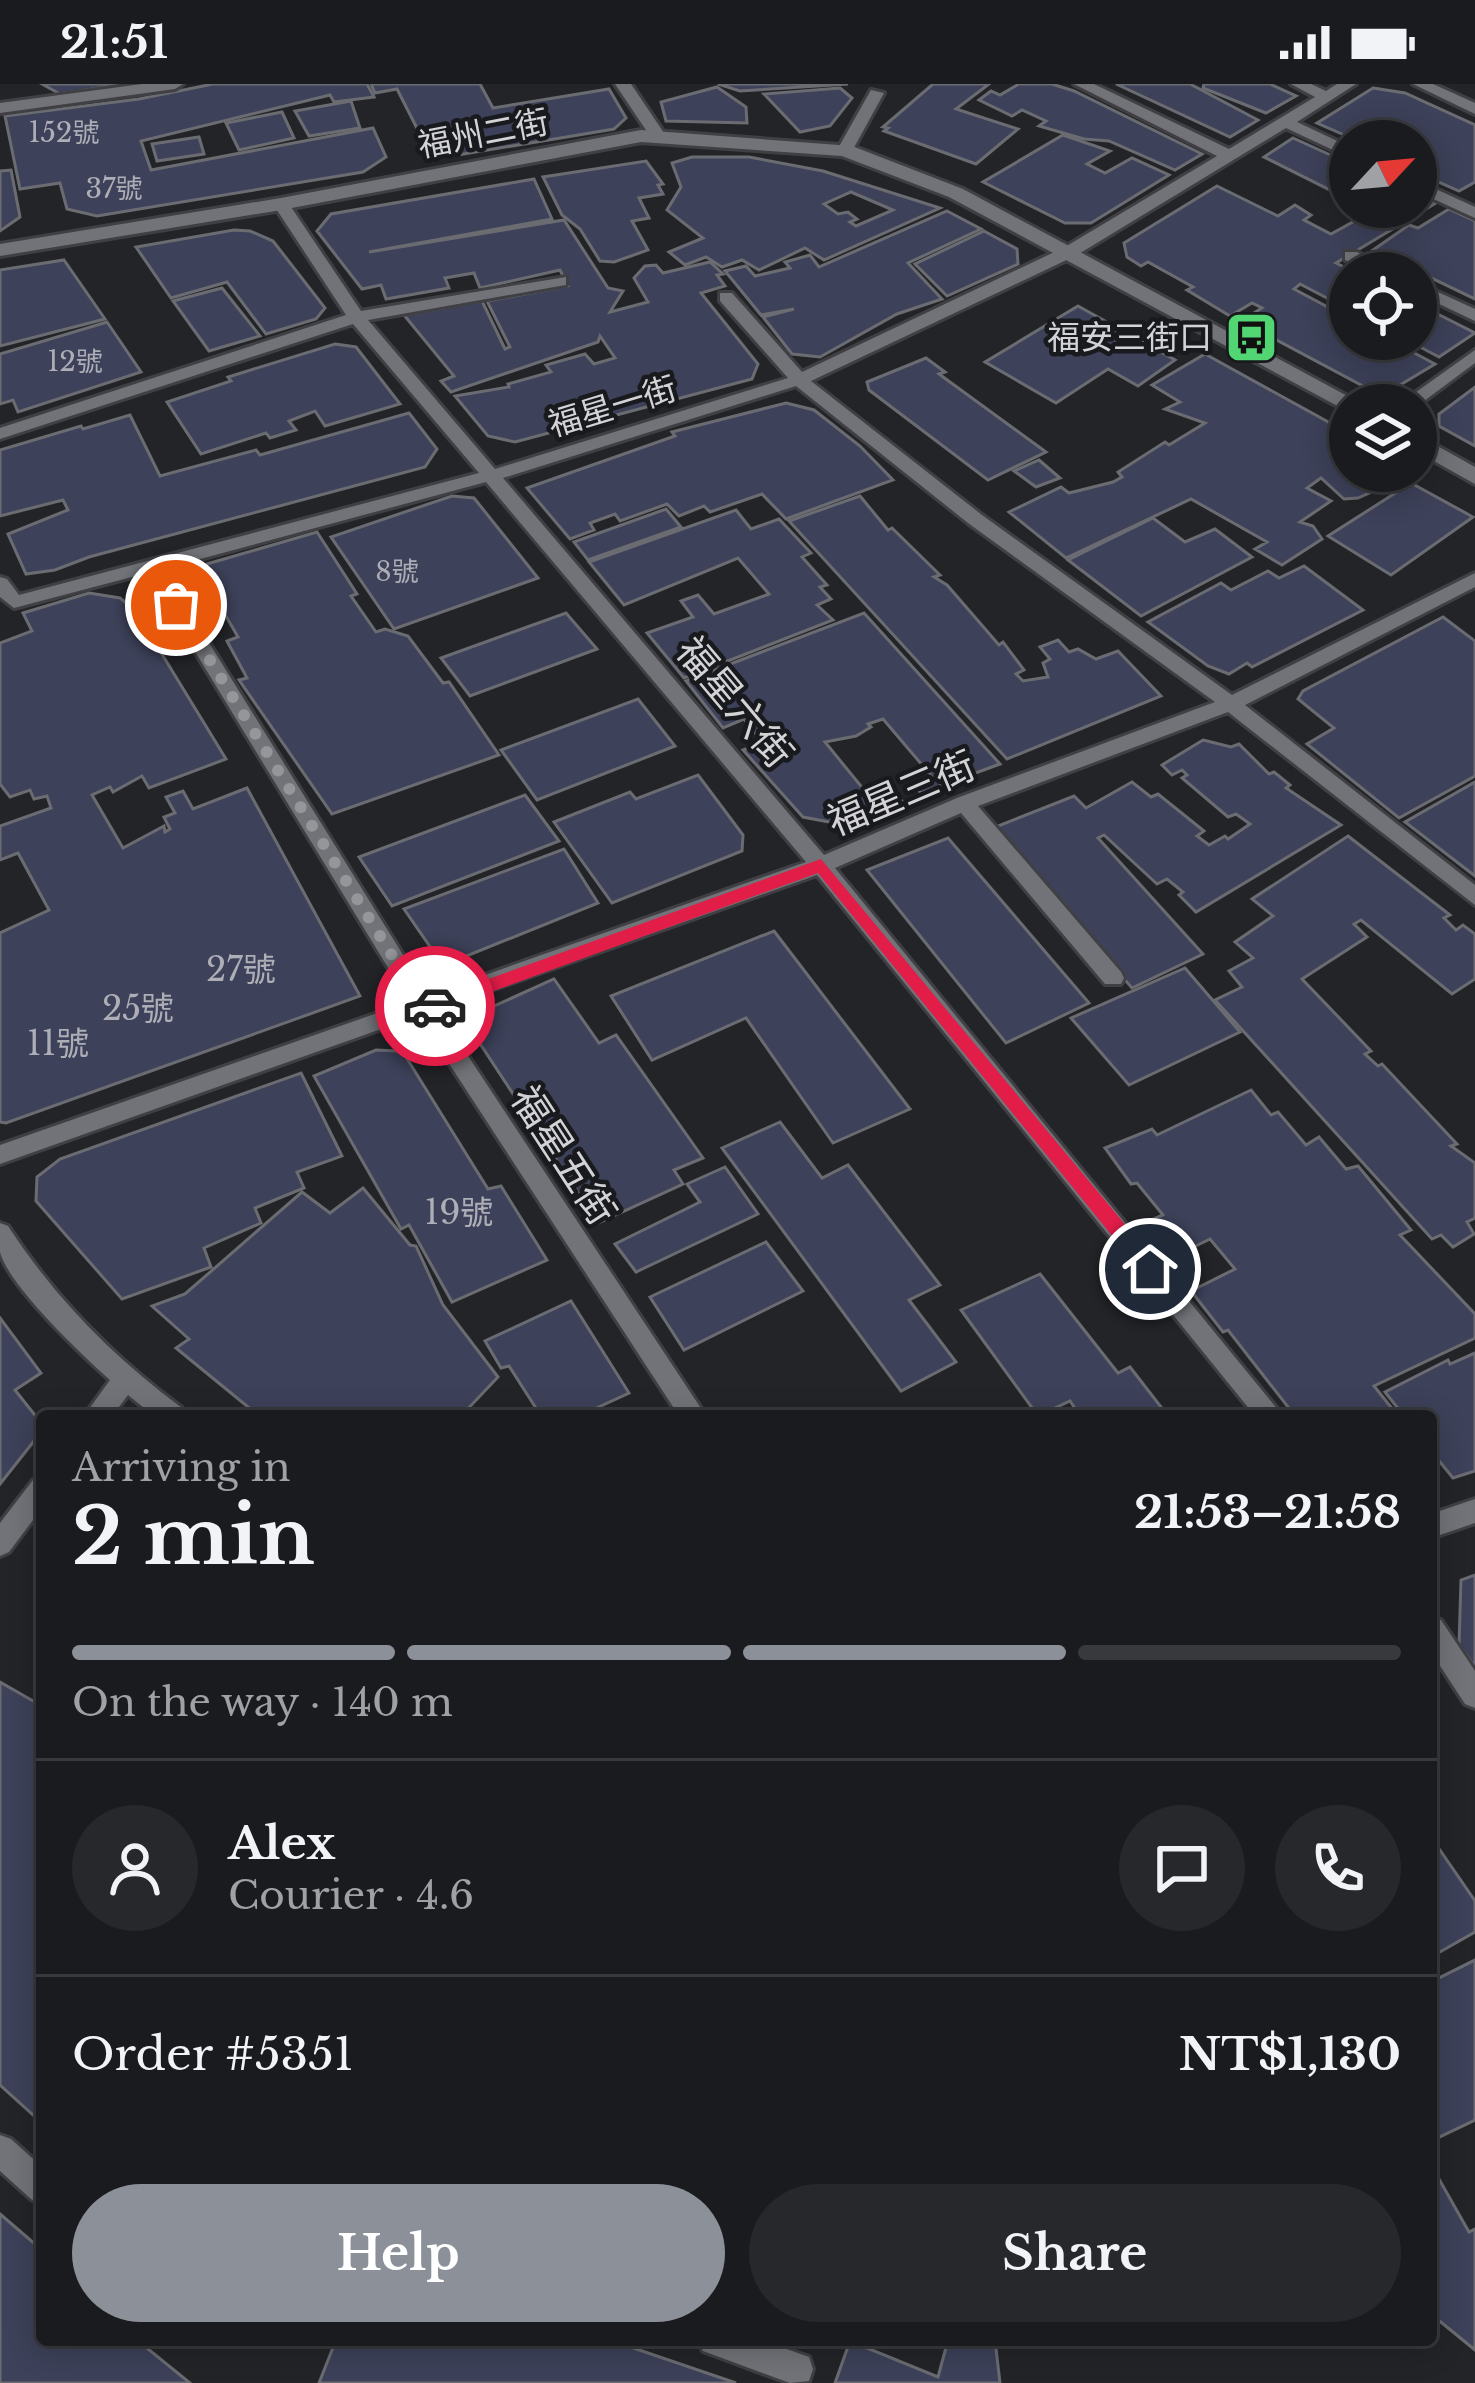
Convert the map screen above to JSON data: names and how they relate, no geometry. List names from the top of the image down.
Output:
{
  "streets": {
    "street": ["福州二街"],
    "lane": [
      "福星一街",
      "福星六街",
      "福星三街",
      "福星五街"
    ]
  },
  "crossings": [
    ["福州二街", "福星一街"],
    ["福州二街", "福星六街"],
    ["福星一街", "福星六街"],
    ["福星一街", "福星五街"],
    ["福星六街", "福星三街"],
    ["福星三街", "福星五街"]
  ],
  "places": {
    "bus stop": ["福安三街口"]
  },
  "house_numbers": [
    "152號",
    "37號",
    "12號",
    "8號",
    "27號",
    "25號",
    "11號",
    "19號"
  ],
  "north": "top right",
  "page": {
    "status": "21:51",
    "heading": ["2 min", "Arriving in", "21:53–21:58"],
    "panel": [
      "Alex",
      "Courier · 4.6",
      "Order #5351",
      "NT$1,130"
    ],
    "bar": "On the way · 140 m",
    "buttons": ["Help", "Share"]
  }
}
